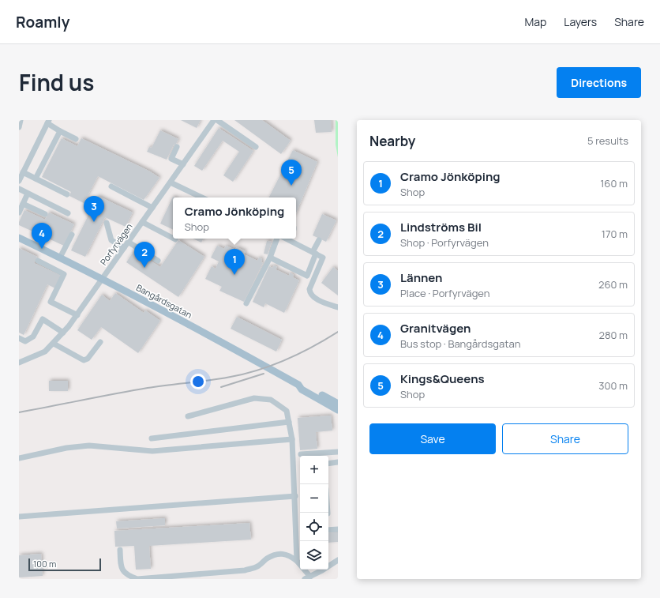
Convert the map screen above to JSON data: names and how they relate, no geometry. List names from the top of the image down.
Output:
{
  "streets": {
    "main road": ["Bangårdsgatan"],
    "street": ["Porfyrvägen"]
  },
  "crossings": [
    ["Porfyrvägen", "Bangårdsgatan"]
  ],
  "scale_bar": "100 m",
  "page": {
    "header": "Roamly",
    "nav": ["Map", "Layers", "Share"],
    "title": "Find us",
    "buttons": [
      "Directions",
      ["Save", "Share"]
    ],
    "heading": ["Nearby", "5 results"],
    "pins": [
      "5",
      "3",
      "4",
      "2",
      "1"
    ],
    "list": [
      {
        "mark": "1",
        "name": "Cramo Jönköping",
        "note": "Shop",
        "value": "160 m"
      },
      {
        "mark": "2",
        "name": "Lindströms Bil",
        "note": "Shop · Porfyrvägen",
        "value": "170 m"
      },
      {
        "mark": "3",
        "name": "Lännen",
        "note": "Place · Porfyrvägen",
        "value": "260 m"
      },
      {
        "mark": "4",
        "name": "Granitvägen",
        "note": "Bus stop · Bangårdsgatan",
        "value": "280 m"
      },
      {
        "mark": "5",
        "name": "Kings&Queens",
        "note": "Shop",
        "value": "300 m"
      }
    ],
    "popup": ["Cramo Jönköping", "Shop"],
    "map_buttons": ["+", "−"],
    "scale": "100 m"
  }
}
